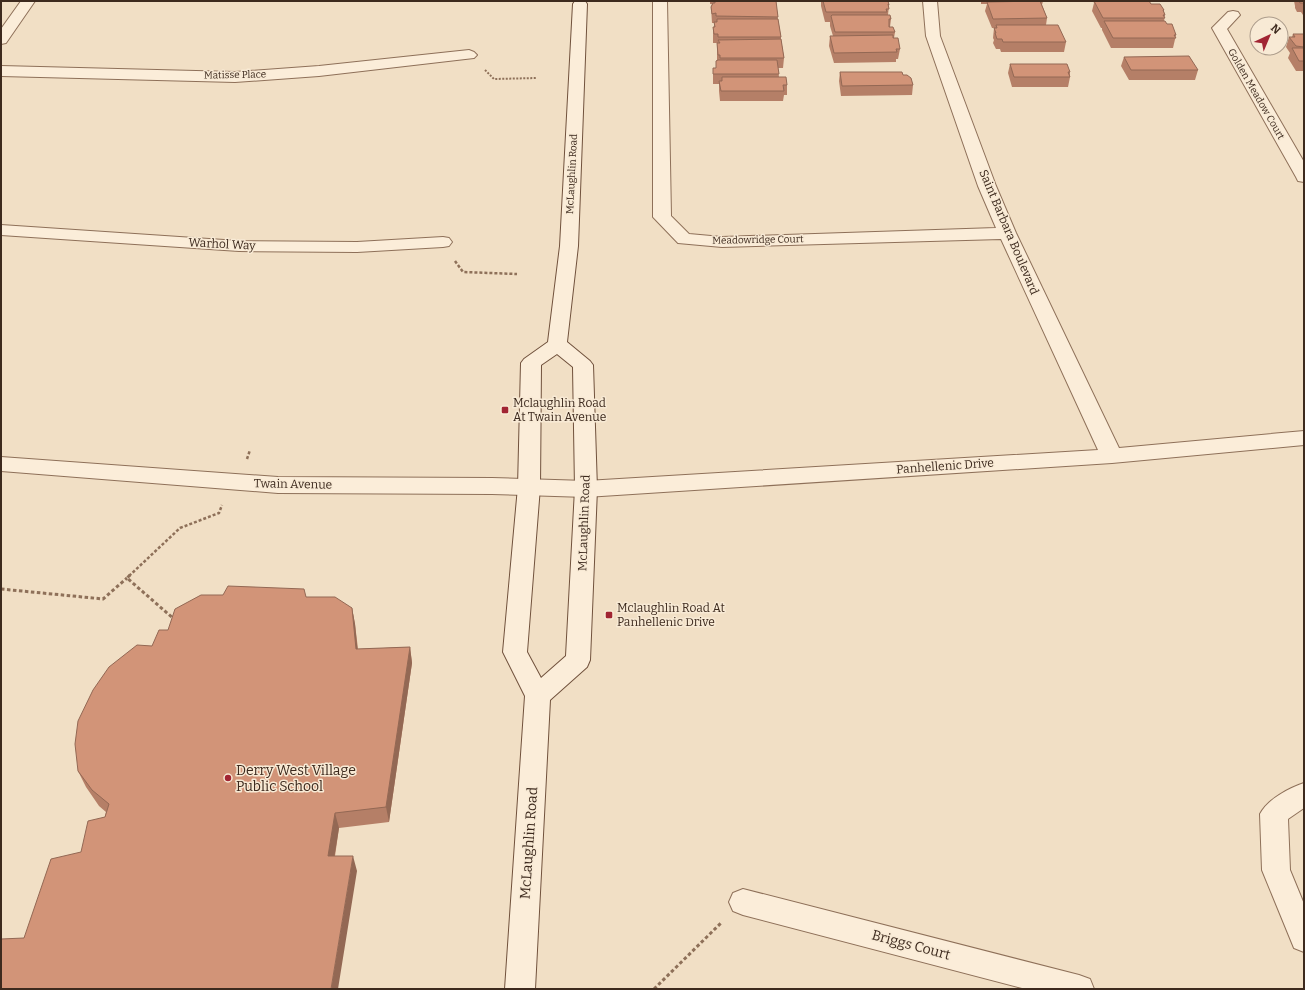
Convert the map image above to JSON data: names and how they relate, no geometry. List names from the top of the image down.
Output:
{
  "streets": {
    "street": [
      "Matisse Place",
      "Golden Meadow Court",
      "McLaughlin Road",
      "Saint Barbara Boulevard",
      "Meadowridge Court",
      "Warhol Way",
      "Panhellenic Drive",
      "Twain Avenue",
      "Briggs Court"
    ]
  },
  "crossings": [
    ["McLaughlin Road", "Panhellenic Drive"],
    ["McLaughlin Road", "Twain Avenue"],
    ["Saint Barbara Boulevard", "Meadowridge Court"],
    ["Saint Barbara Boulevard", "Panhellenic Drive"],
    ["Panhellenic Drive", "Twain Avenue"]
  ],
  "places": {
    "transit": ["Mclaughlin Road At Twain Avenue", "Mclaughlin Road At Panhellenic Drive"],
    "other": ["Derry West Village Public School"]
  },
  "north": "top right"
}
